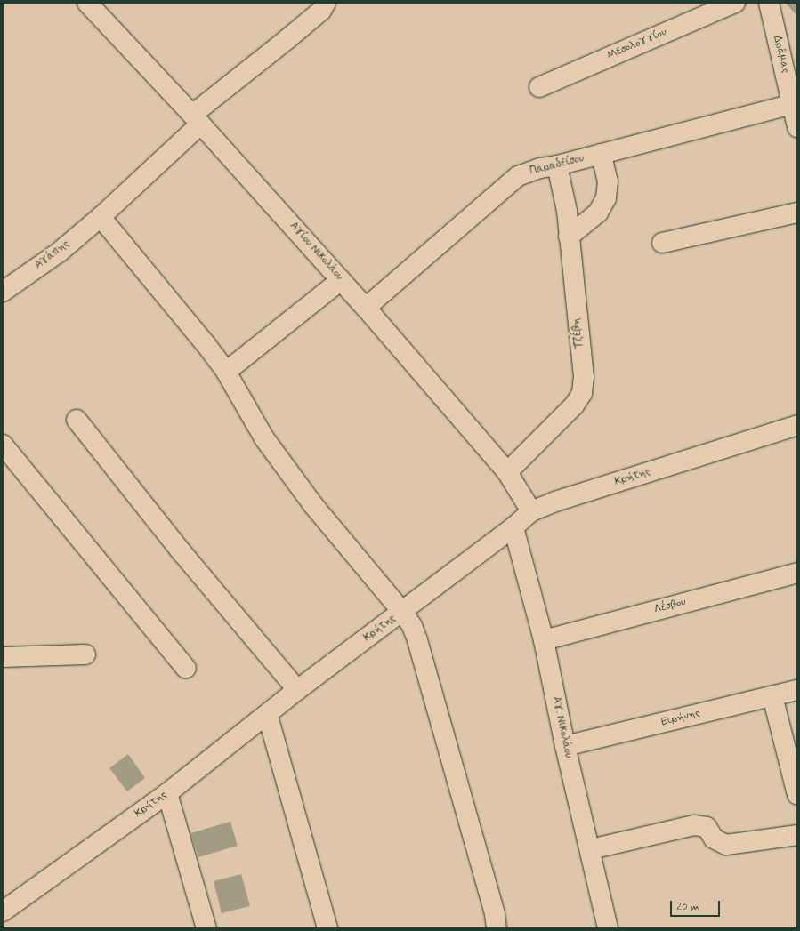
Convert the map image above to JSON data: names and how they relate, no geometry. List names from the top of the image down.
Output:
{
  "streets": {
    "street": [
      "Μεσολογγίου",
      "Δράμας",
      "Παραδείσου",
      "Αγίου Νικολάου",
      "Αγάπης",
      "Τζέβη",
      "Κρήτης",
      "Λέσβου",
      "Ειρήνης",
      "Αγ. Νικολάου"
    ]
  },
  "crossings": [
    ["Δράμας", "Παραδείσου"],
    ["Παραδείσου", "Αγίου Νικολάου"],
    ["Παραδείσου", "Τζέβη"],
    ["Αγίου Νικολάου", "Αγάπης"],
    ["Αγίου Νικολάου", "Τζέβη"],
    ["Αγίου Νικολάου", "Κρήτης"],
    ["Κρήτης", "Αγ. Νικολάου"],
    ["Λέσβου", "Αγ. Νικολάου"],
    ["Ειρήνης", "Αγ. Νικολάου"]
  ],
  "scale_bar": "20 m"
}
